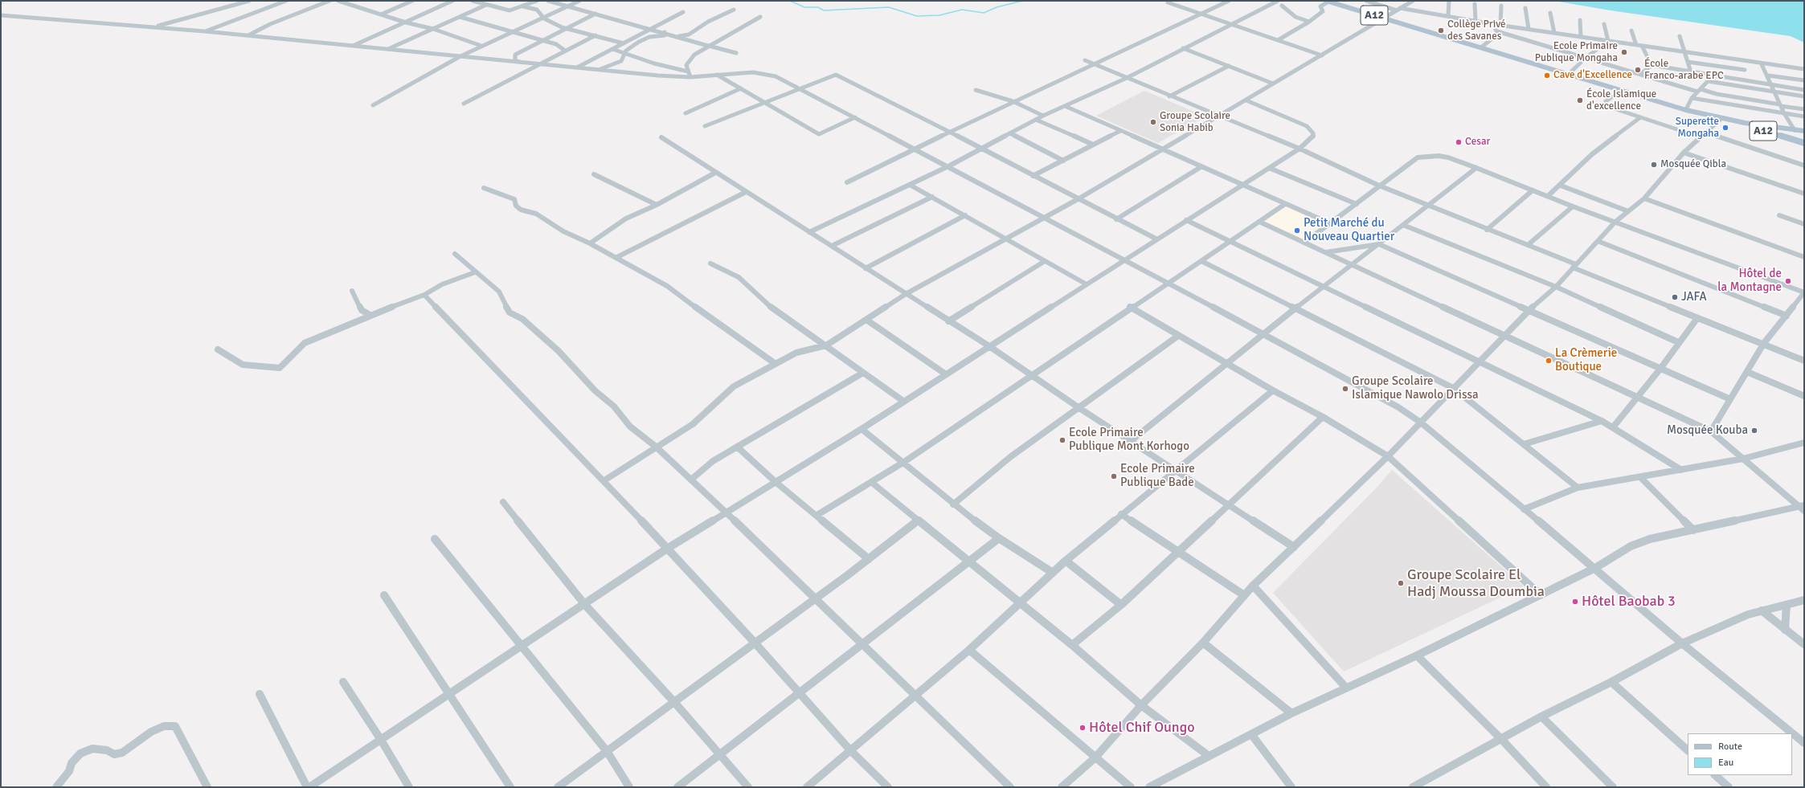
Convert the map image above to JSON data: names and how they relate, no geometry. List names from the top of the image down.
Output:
{
  "streets": {
    "main road": ["A12"]
  },
  "places": [
    "Collège Privé des Savanes",
    "Ecole Primaire Publique Mongaha",
    "École Franco-arabe EPC",
    "Cave d'Excellence",
    "École Islamique d'excellence",
    "Groupe Scolaire Sonia Habib",
    "Superette Mongaha",
    "Cesar",
    "Mosquée Qibla",
    "Petit Marché du Nouveau Quartier",
    "Hôtel de la Montagne",
    "JAFA",
    "La Crèmerie Boutique",
    "Groupe Scolaire Islamique Nawolo Drissa",
    "Mosquée Kouba",
    "Ecole Primaire Publique Mont Korhogo",
    "Ecole Primaire Publique Bade",
    "Groupe Scolaire El Hadj Moussa Doumbia",
    "Hôtel Baobab 3",
    "Hôtel Chif Oungo"
  ],
  "legend": ["Route", "Eau"]
}
